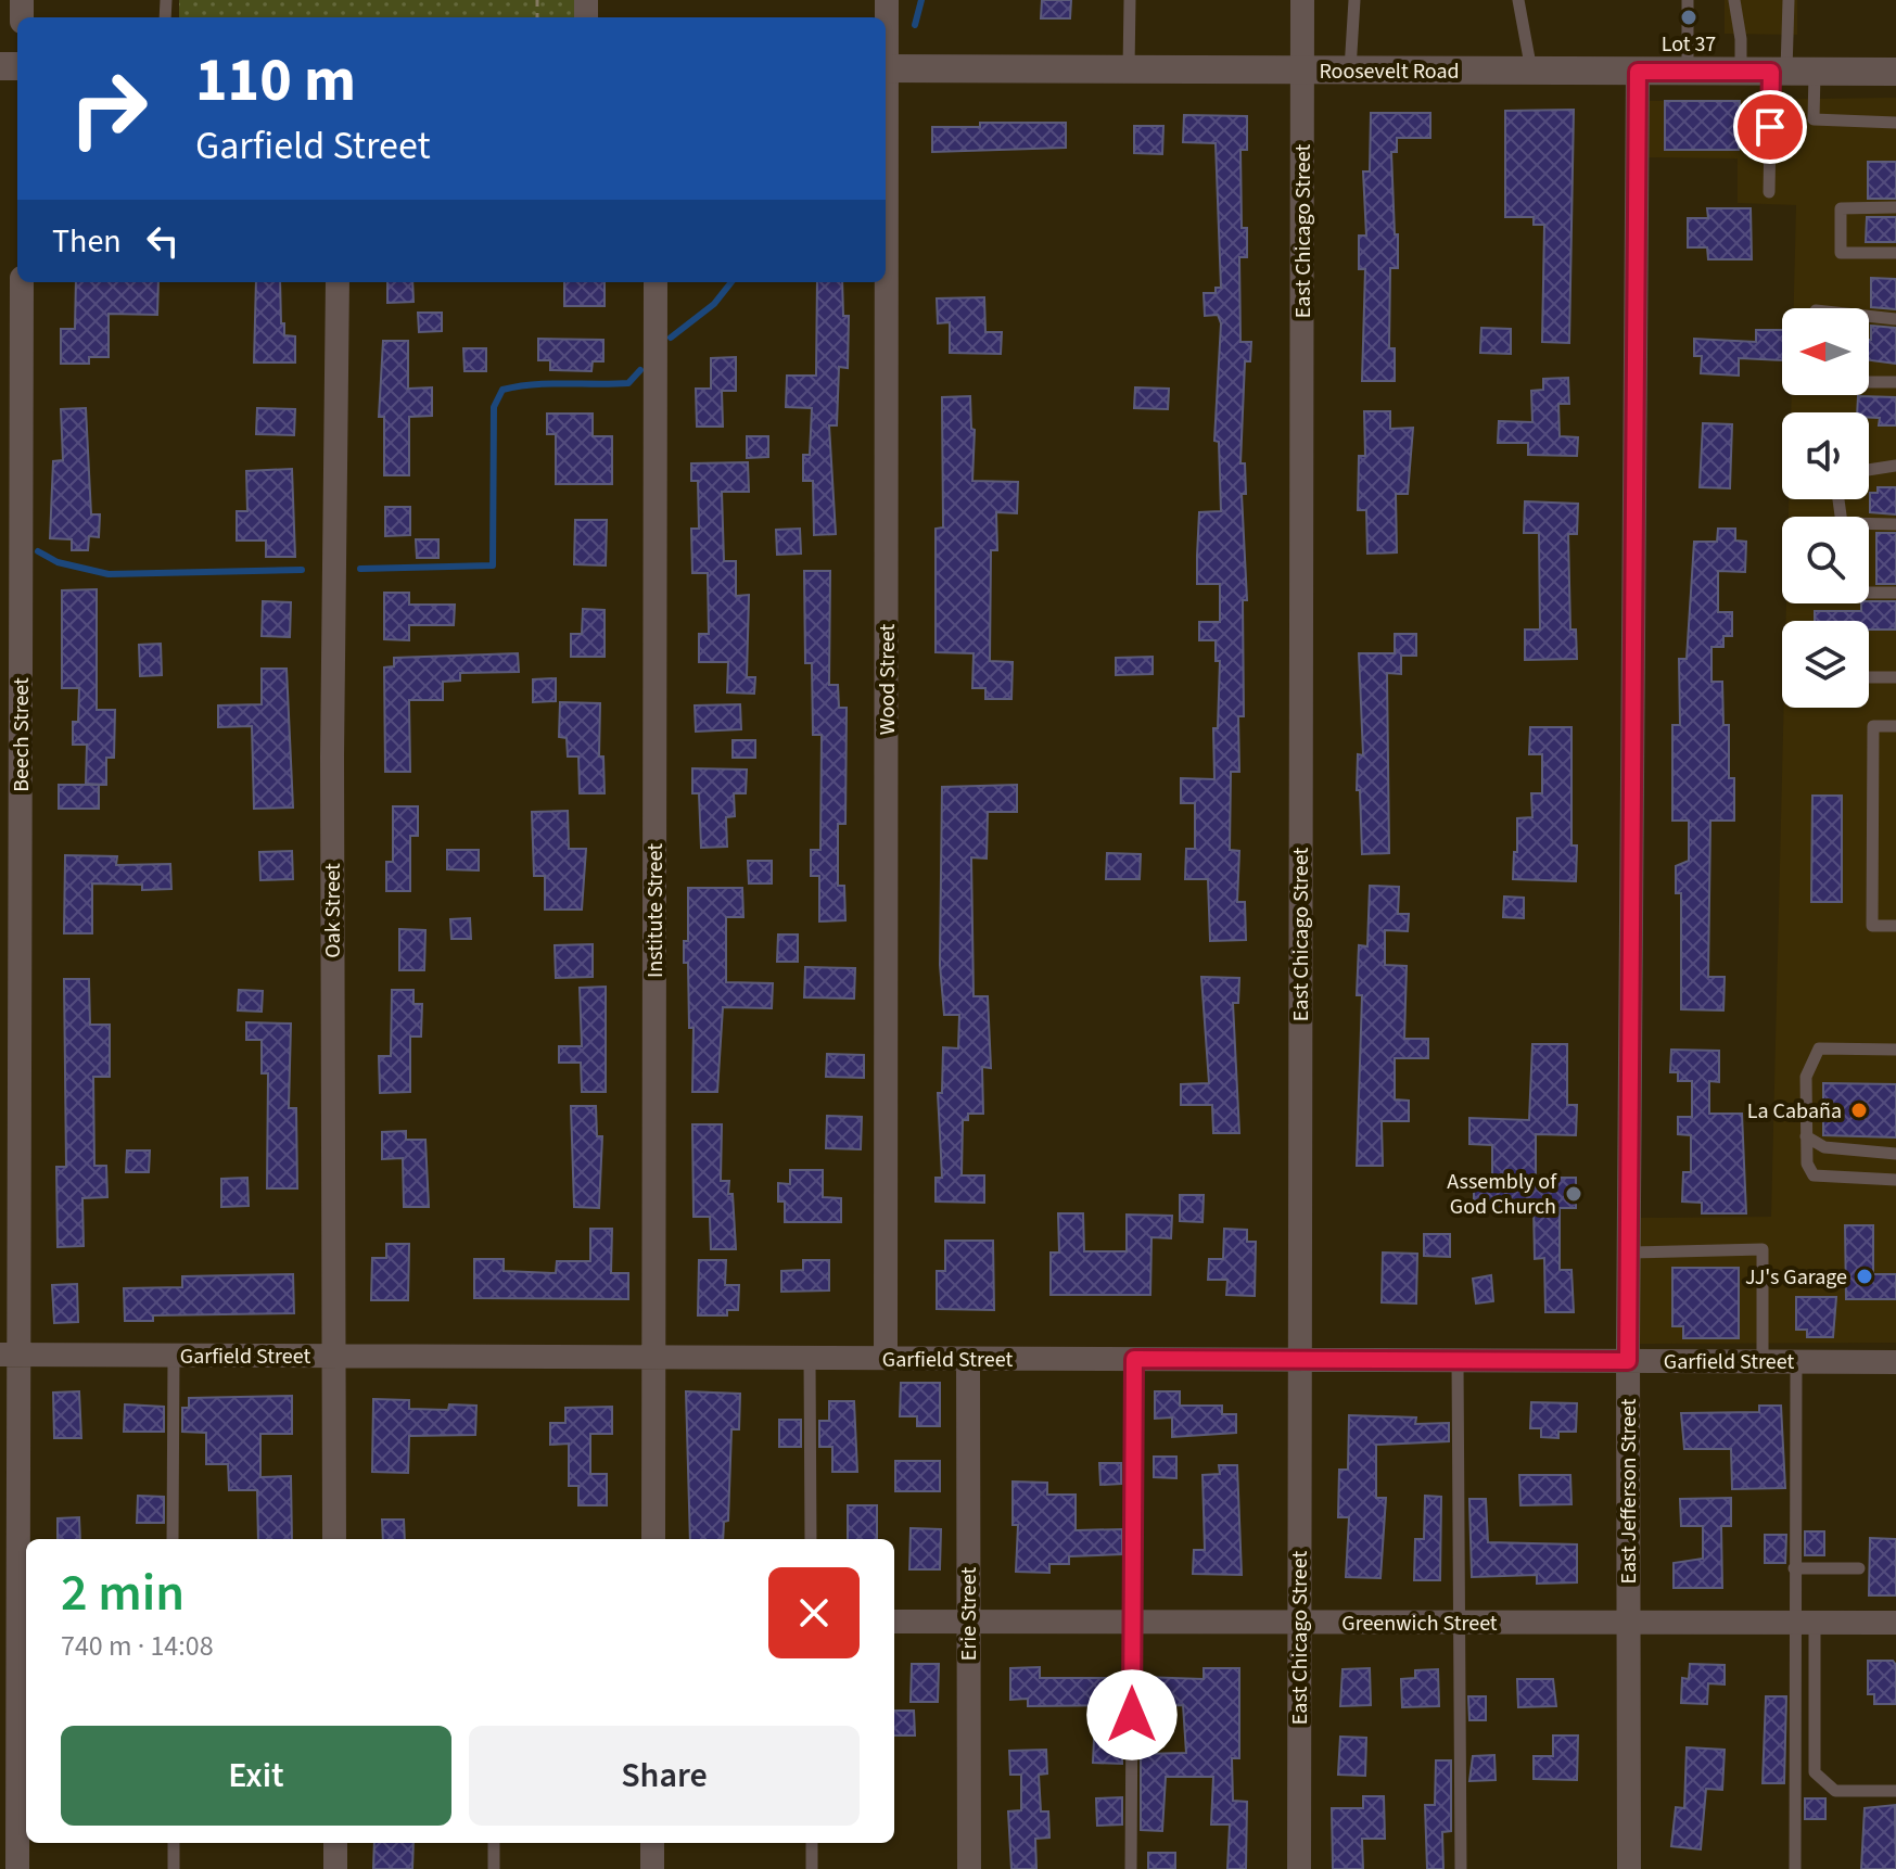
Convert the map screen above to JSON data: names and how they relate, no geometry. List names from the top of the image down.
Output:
{
  "streets": {
    "street": [
      "Roosevelt Road",
      "East Chicago Street",
      "Wood Street",
      "Beech Street",
      "Oak Street",
      "Institute Street",
      "Garfield Street",
      "East Jefferson Street",
      "Erie Street",
      "Greenwich Street"
    ]
  },
  "crossings": [
    ["Roosevelt Road", "East Chicago Street"],
    ["Roosevelt Road", "East Jefferson Street"],
    ["East Chicago Street", "Garfield Street"],
    ["East Chicago Street", "Greenwich Street"],
    ["Wood Street", "Garfield Street"],
    ["Beech Street", "Garfield Street"],
    ["Oak Street", "Garfield Street"],
    ["Institute Street", "Garfield Street"],
    ["Garfield Street", "East Jefferson Street"],
    ["Garfield Street", "Erie Street"],
    ["East Jefferson Street", "Greenwich Street"],
    ["Erie Street", "Greenwich Street"]
  ],
  "places": [
    "Lot 37",
    "La Cabaña",
    "Assembly of God Church",
    "JJ's Garage"
  ],
  "north": "left",
  "page": {
    "turn": ["110 m", "Garfield Street"],
    "then": "Then",
    "heading": ["2 min", "740 m · 14:08"],
    "buttons": ["Exit", "Share"]
  }
}
